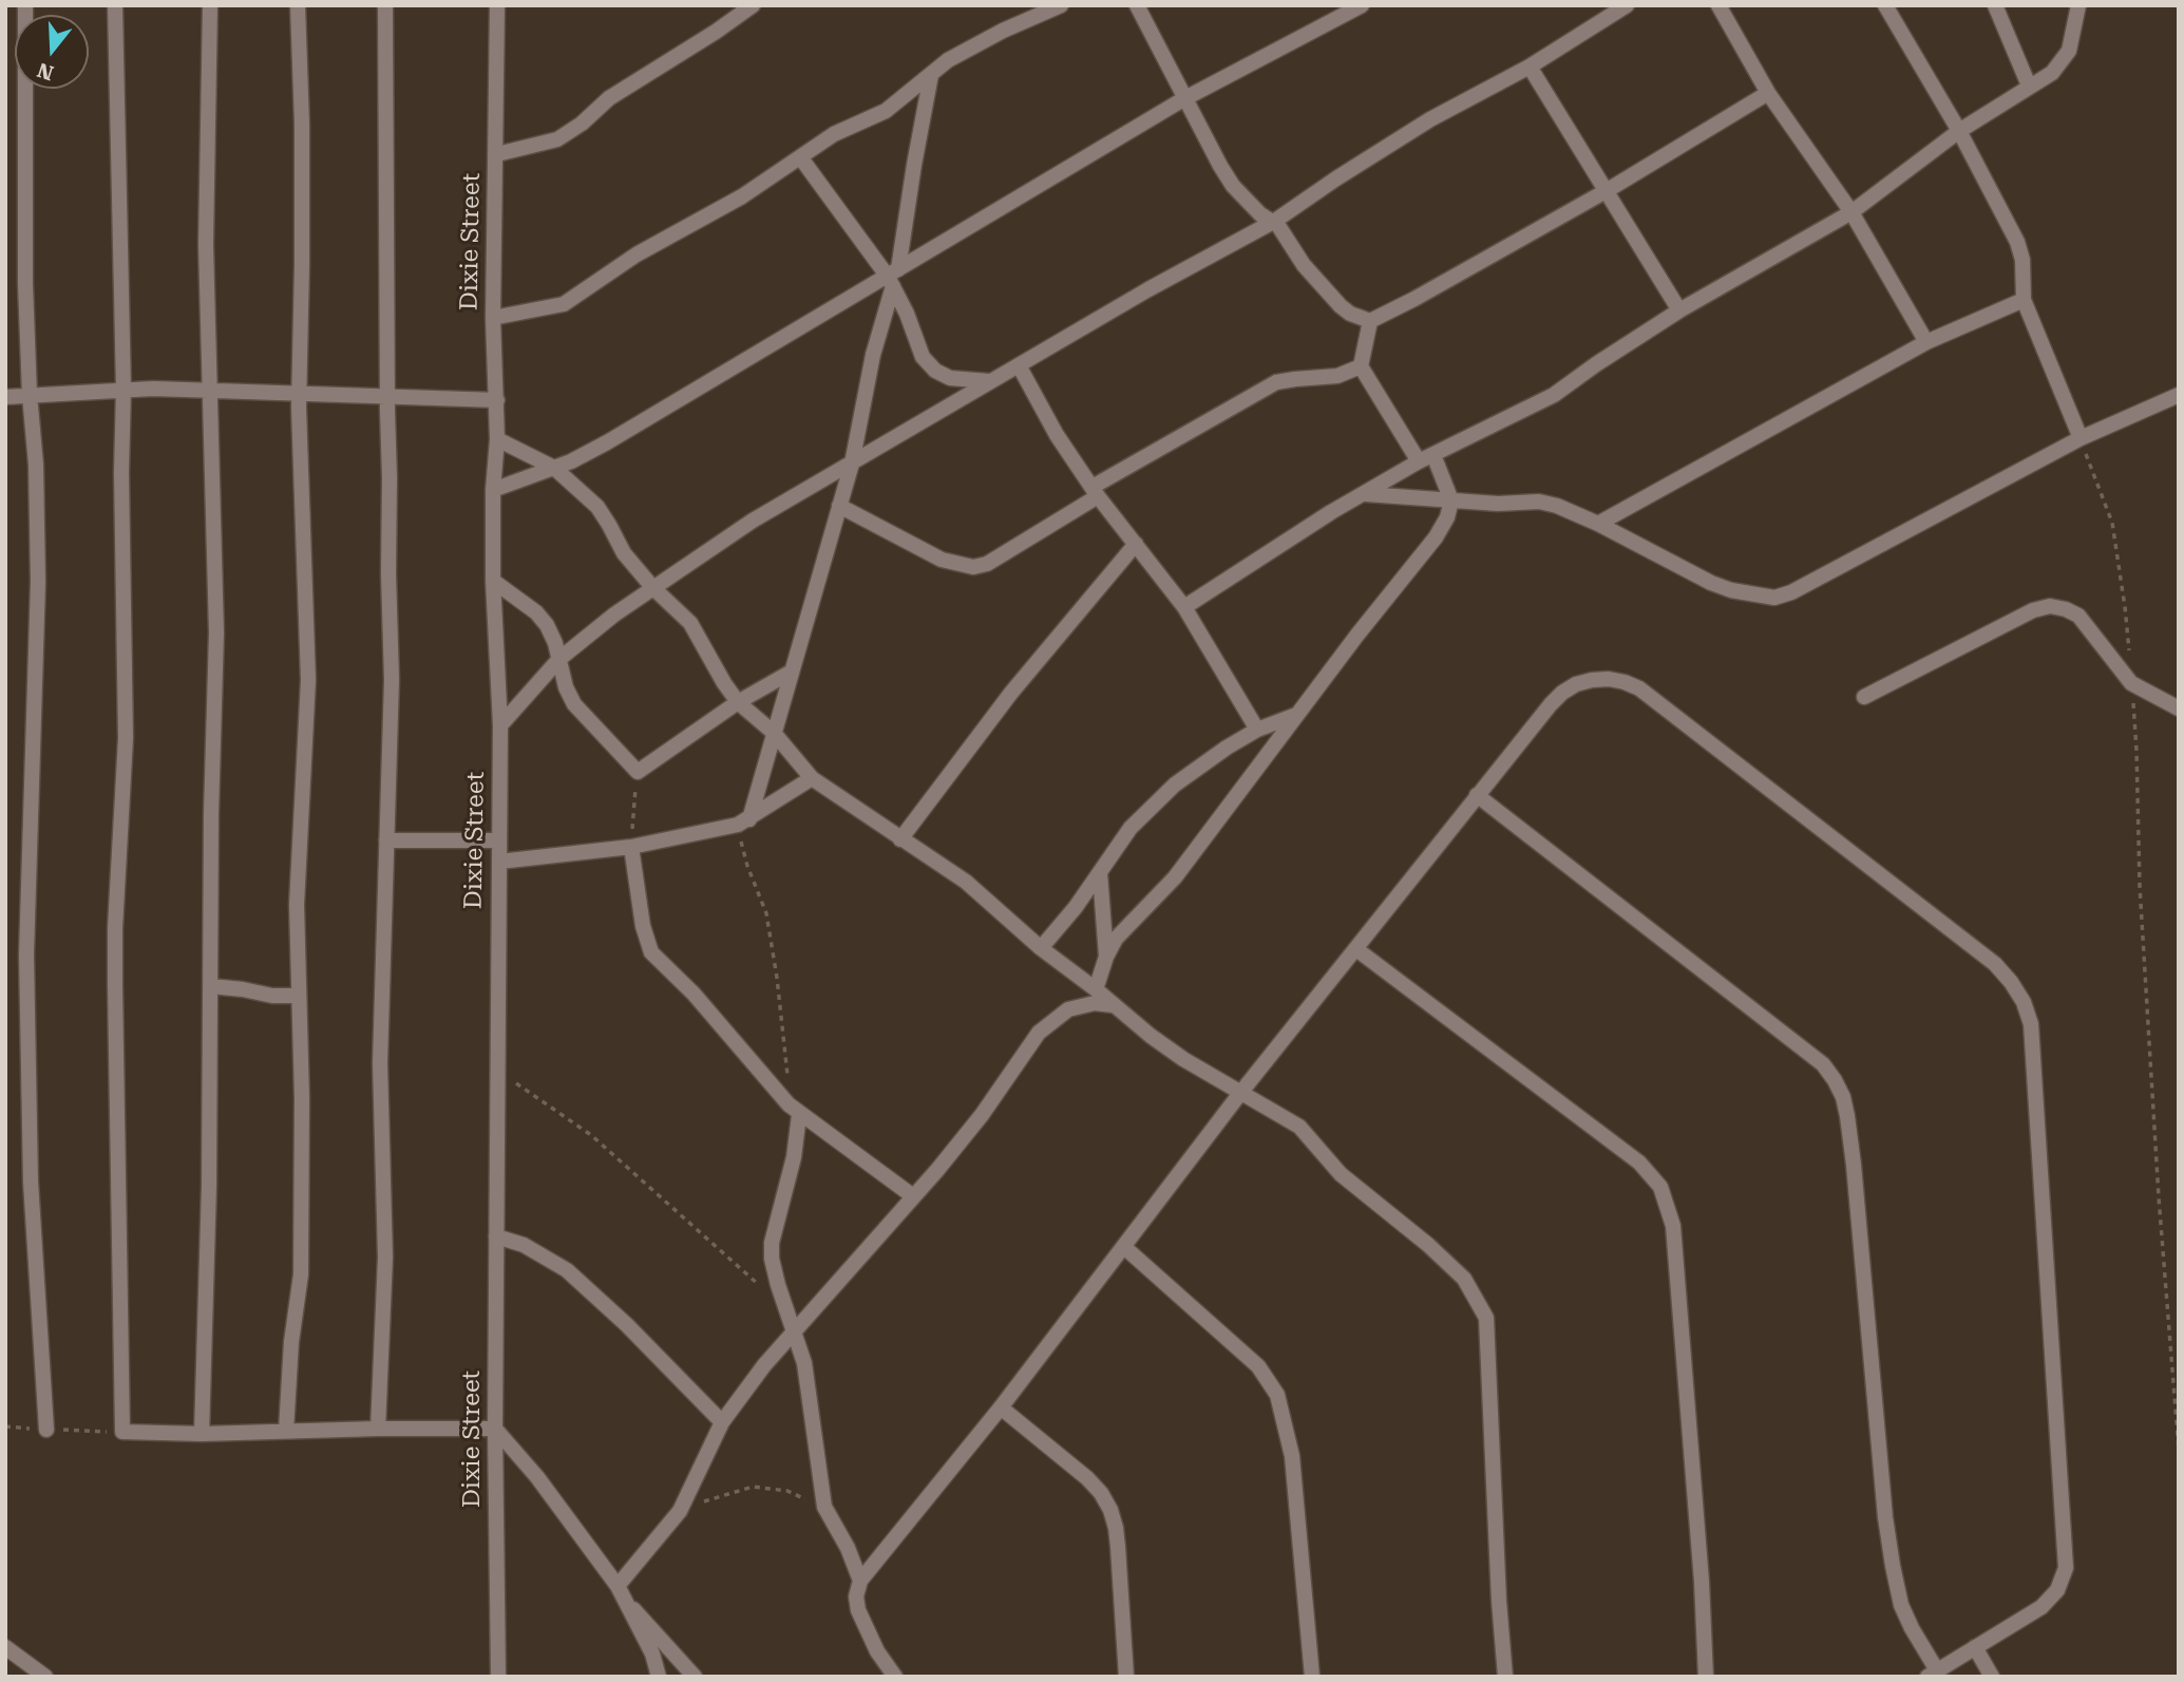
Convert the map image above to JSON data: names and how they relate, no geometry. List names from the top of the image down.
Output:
{
  "streets": {
    "street": ["Dixie Street"]
  },
  "north": "bottom"
}
